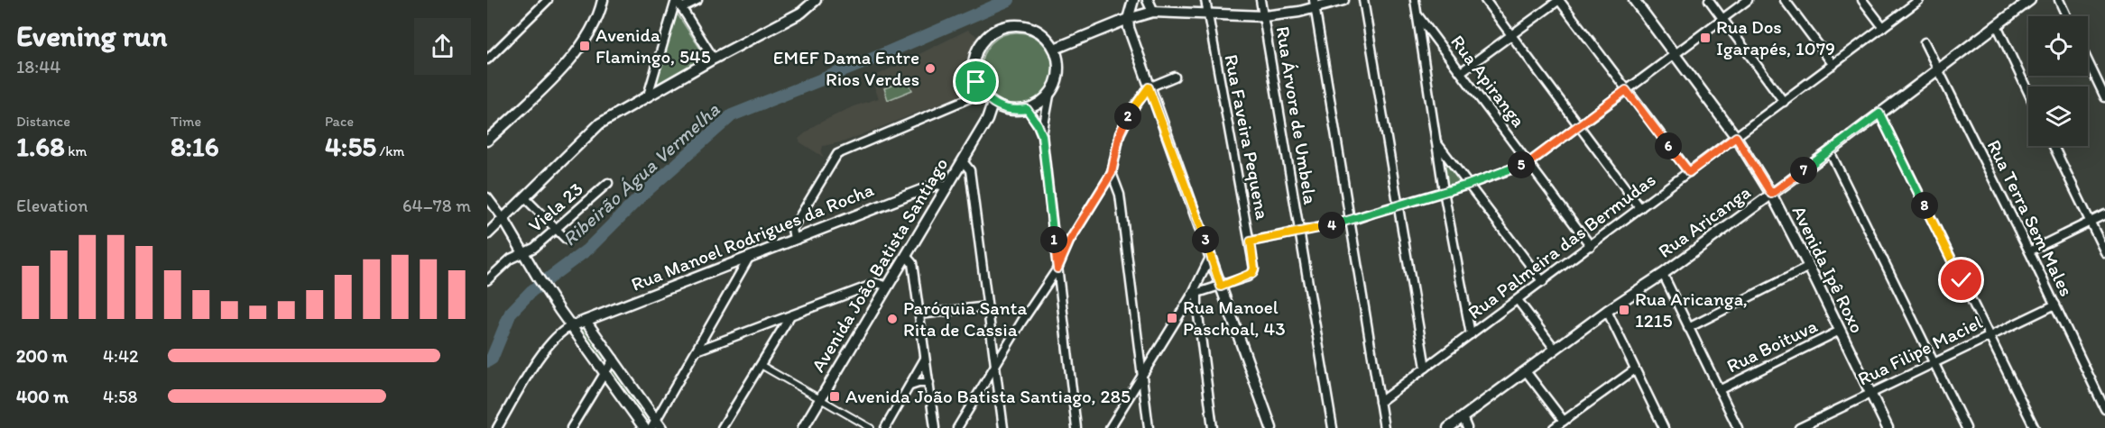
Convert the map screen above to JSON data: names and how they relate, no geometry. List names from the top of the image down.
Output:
{
  "streets": {
    "street": [
      "Rua Apiranga",
      "Rua Árvore de Umbela",
      "Rua Faveira Pequena",
      "Viela 23",
      "Rua Terra Sem Males",
      "Rua Aricanga",
      "Rua Manoel Rodrigues da Rocha",
      "Rua Palmeira das Bermudas",
      "Avenida João Batista Santiago",
      "Avenida Ipê Roxo",
      "Rua Boituva",
      "Rua Filipe Maciel"
    ]
  },
  "crossings": [
    ["Rua Apiranga", "Rua Palmeira das Bermudas"],
    ["Rua Terra Sem Males", "Rua Aricanga"],
    ["Rua Terra Sem Males", "Rua Filipe Maciel"],
    ["Rua Aricanga", "Avenida Ipê Roxo"],
    ["Rua Manoel Rodrigues da Rocha", "Avenida João Batista Santiago"],
    ["Rua Palmeira das Bermudas", "Avenida Ipê Roxo"],
    ["Avenida Ipê Roxo", "Rua Boituva"],
    ["Avenida Ipê Roxo", "Rua Filipe Maciel"]
  ],
  "water": ["Ribeirão Água Vermelha"],
  "places": {
    "transit": [
      "Rua Dos Igarapés, 1079",
      "Avenida Flamingo, 545",
      "Rua Aricanga, 1215",
      "Rua Manoel Paschoal, 43",
      "Avenida João Batista Santiago, 285"
    ],
    "other": ["EMEF Dama Entre Rios Verdes", "Paróquia Santa Rita de Cassia"]
  },
  "page": {
    "heading": ["Evening run", "18:44"],
    "stats": [
      ["Distance", "1.68 km"],
      ["Time", "8:16"],
      ["Pace", "4:55 /km"]
    ],
    "pins": [
      "2",
      "6",
      "5",
      "7",
      "8",
      "4",
      "1",
      "3"
    ],
    "chart": ["Elevation", "64–78 m"],
    "list": [
      {
        "name": "200 m",
        "note": "4:42"
      },
      {
        "name": "400 m",
        "note": "4:58"
      }
    ]
  }
}
